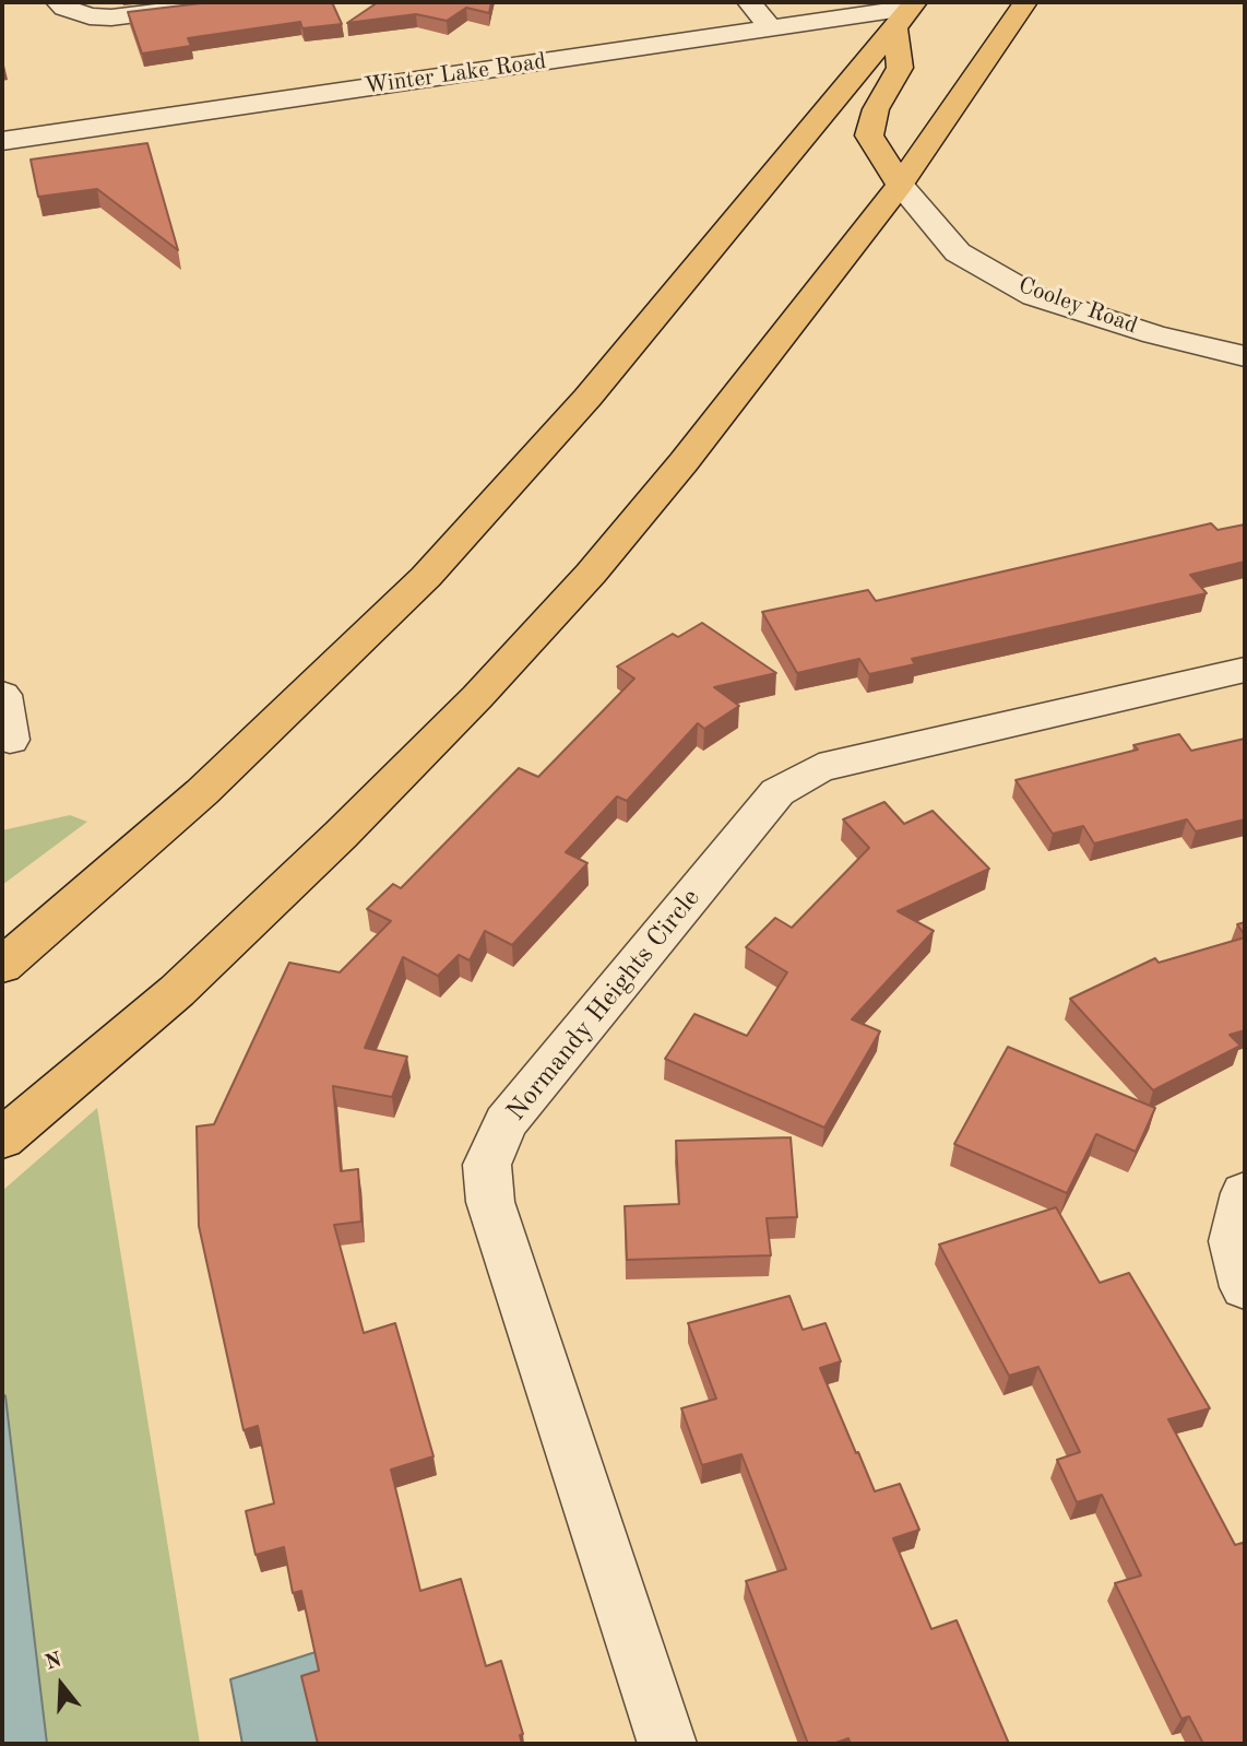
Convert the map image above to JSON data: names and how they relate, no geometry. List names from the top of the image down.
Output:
{
  "streets": {
    "street": ["Winter Lake Road", "Cooley Road", "Normandy Heights Circle"]
  },
  "north": "top"
}
